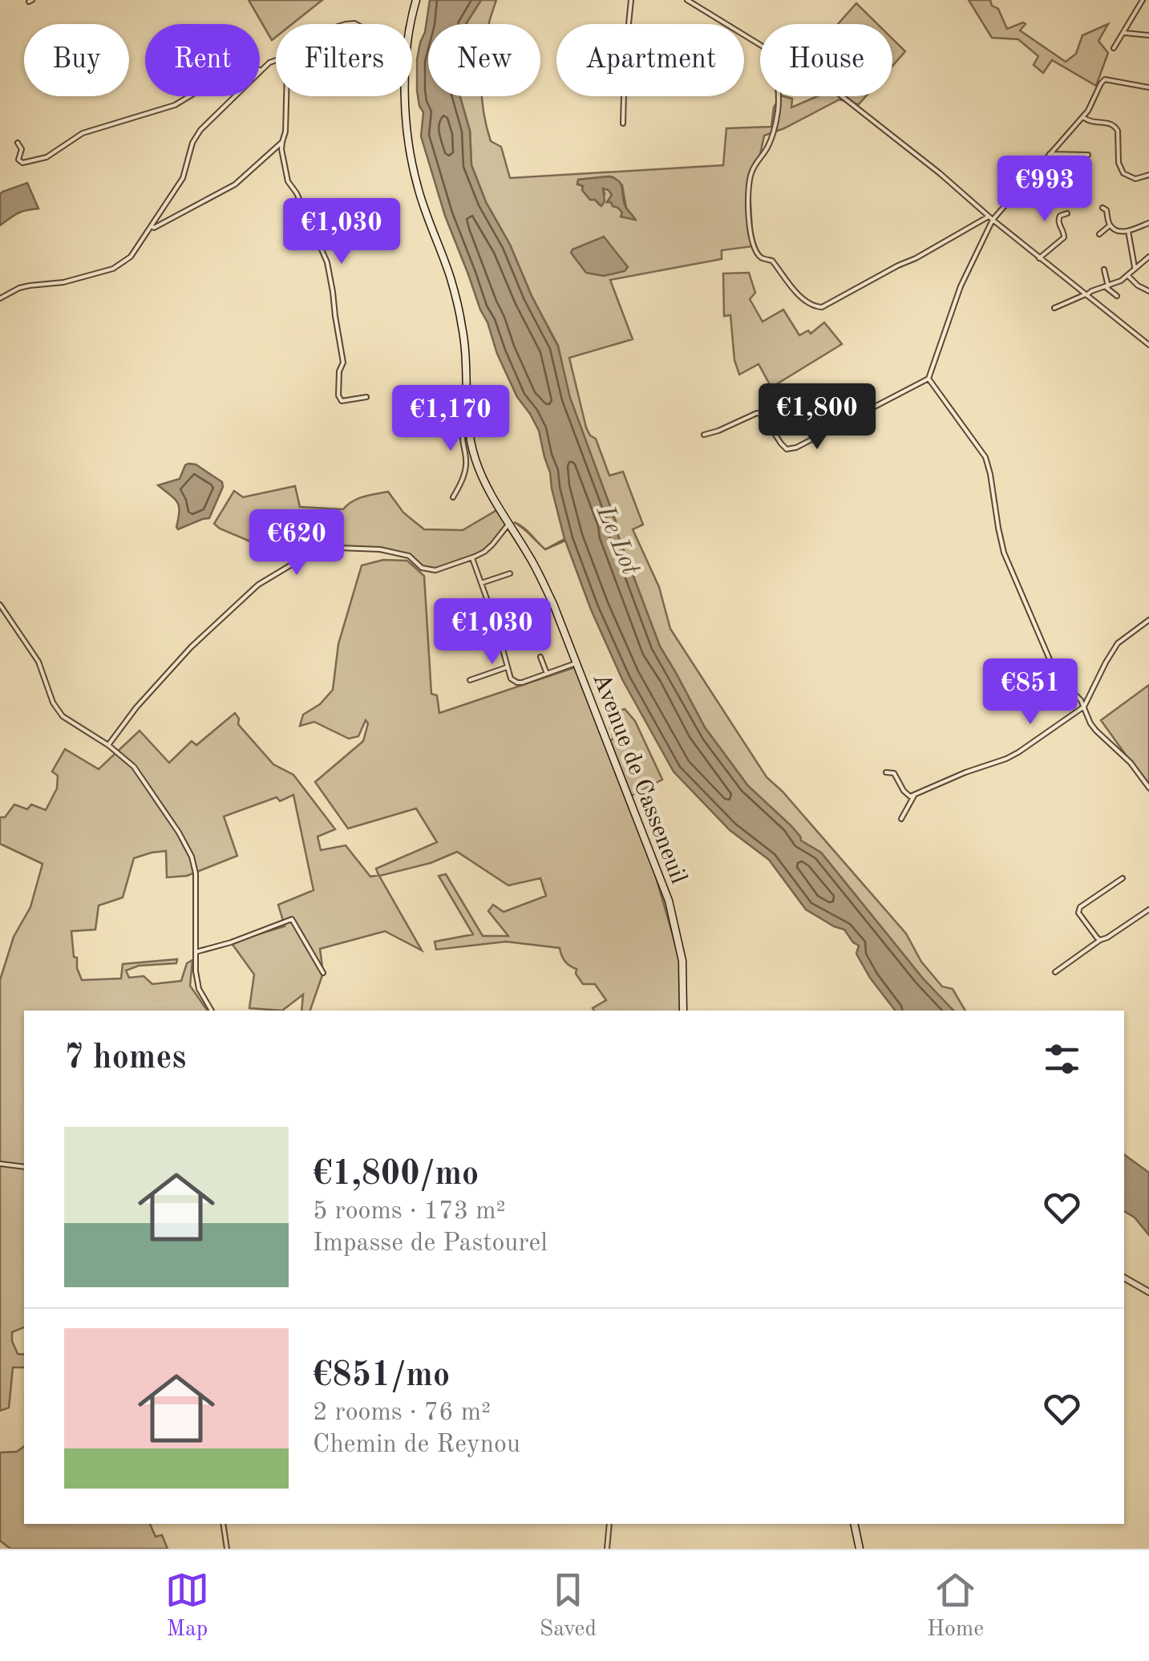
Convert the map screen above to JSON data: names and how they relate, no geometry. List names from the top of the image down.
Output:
{
  "streets": {
    "main road": ["Avenue de Casseneuil"]
  },
  "water": ["Le Lot"],
  "page": {
    "chip": [
      "Buy",
      "Rent",
      "Filters",
      "New",
      "Apartment",
      "House"
    ],
    "price": [
      "€993",
      "€1,030",
      "€1,800",
      "€1,170",
      "€620",
      "€1,030",
      "€851"
    ],
    "heading": "7 homes",
    "list": [
      {
        "name": "€1,800/mo",
        "note": "5 rooms · 173 m² · Impasse de Pastourel"
      },
      {
        "name": "€851/mo",
        "note": "2 rooms · 76 m² · Chemin de Reynou"
      }
    ],
    "tabs": ["Map", "Saved", "Home"]
  }
}
